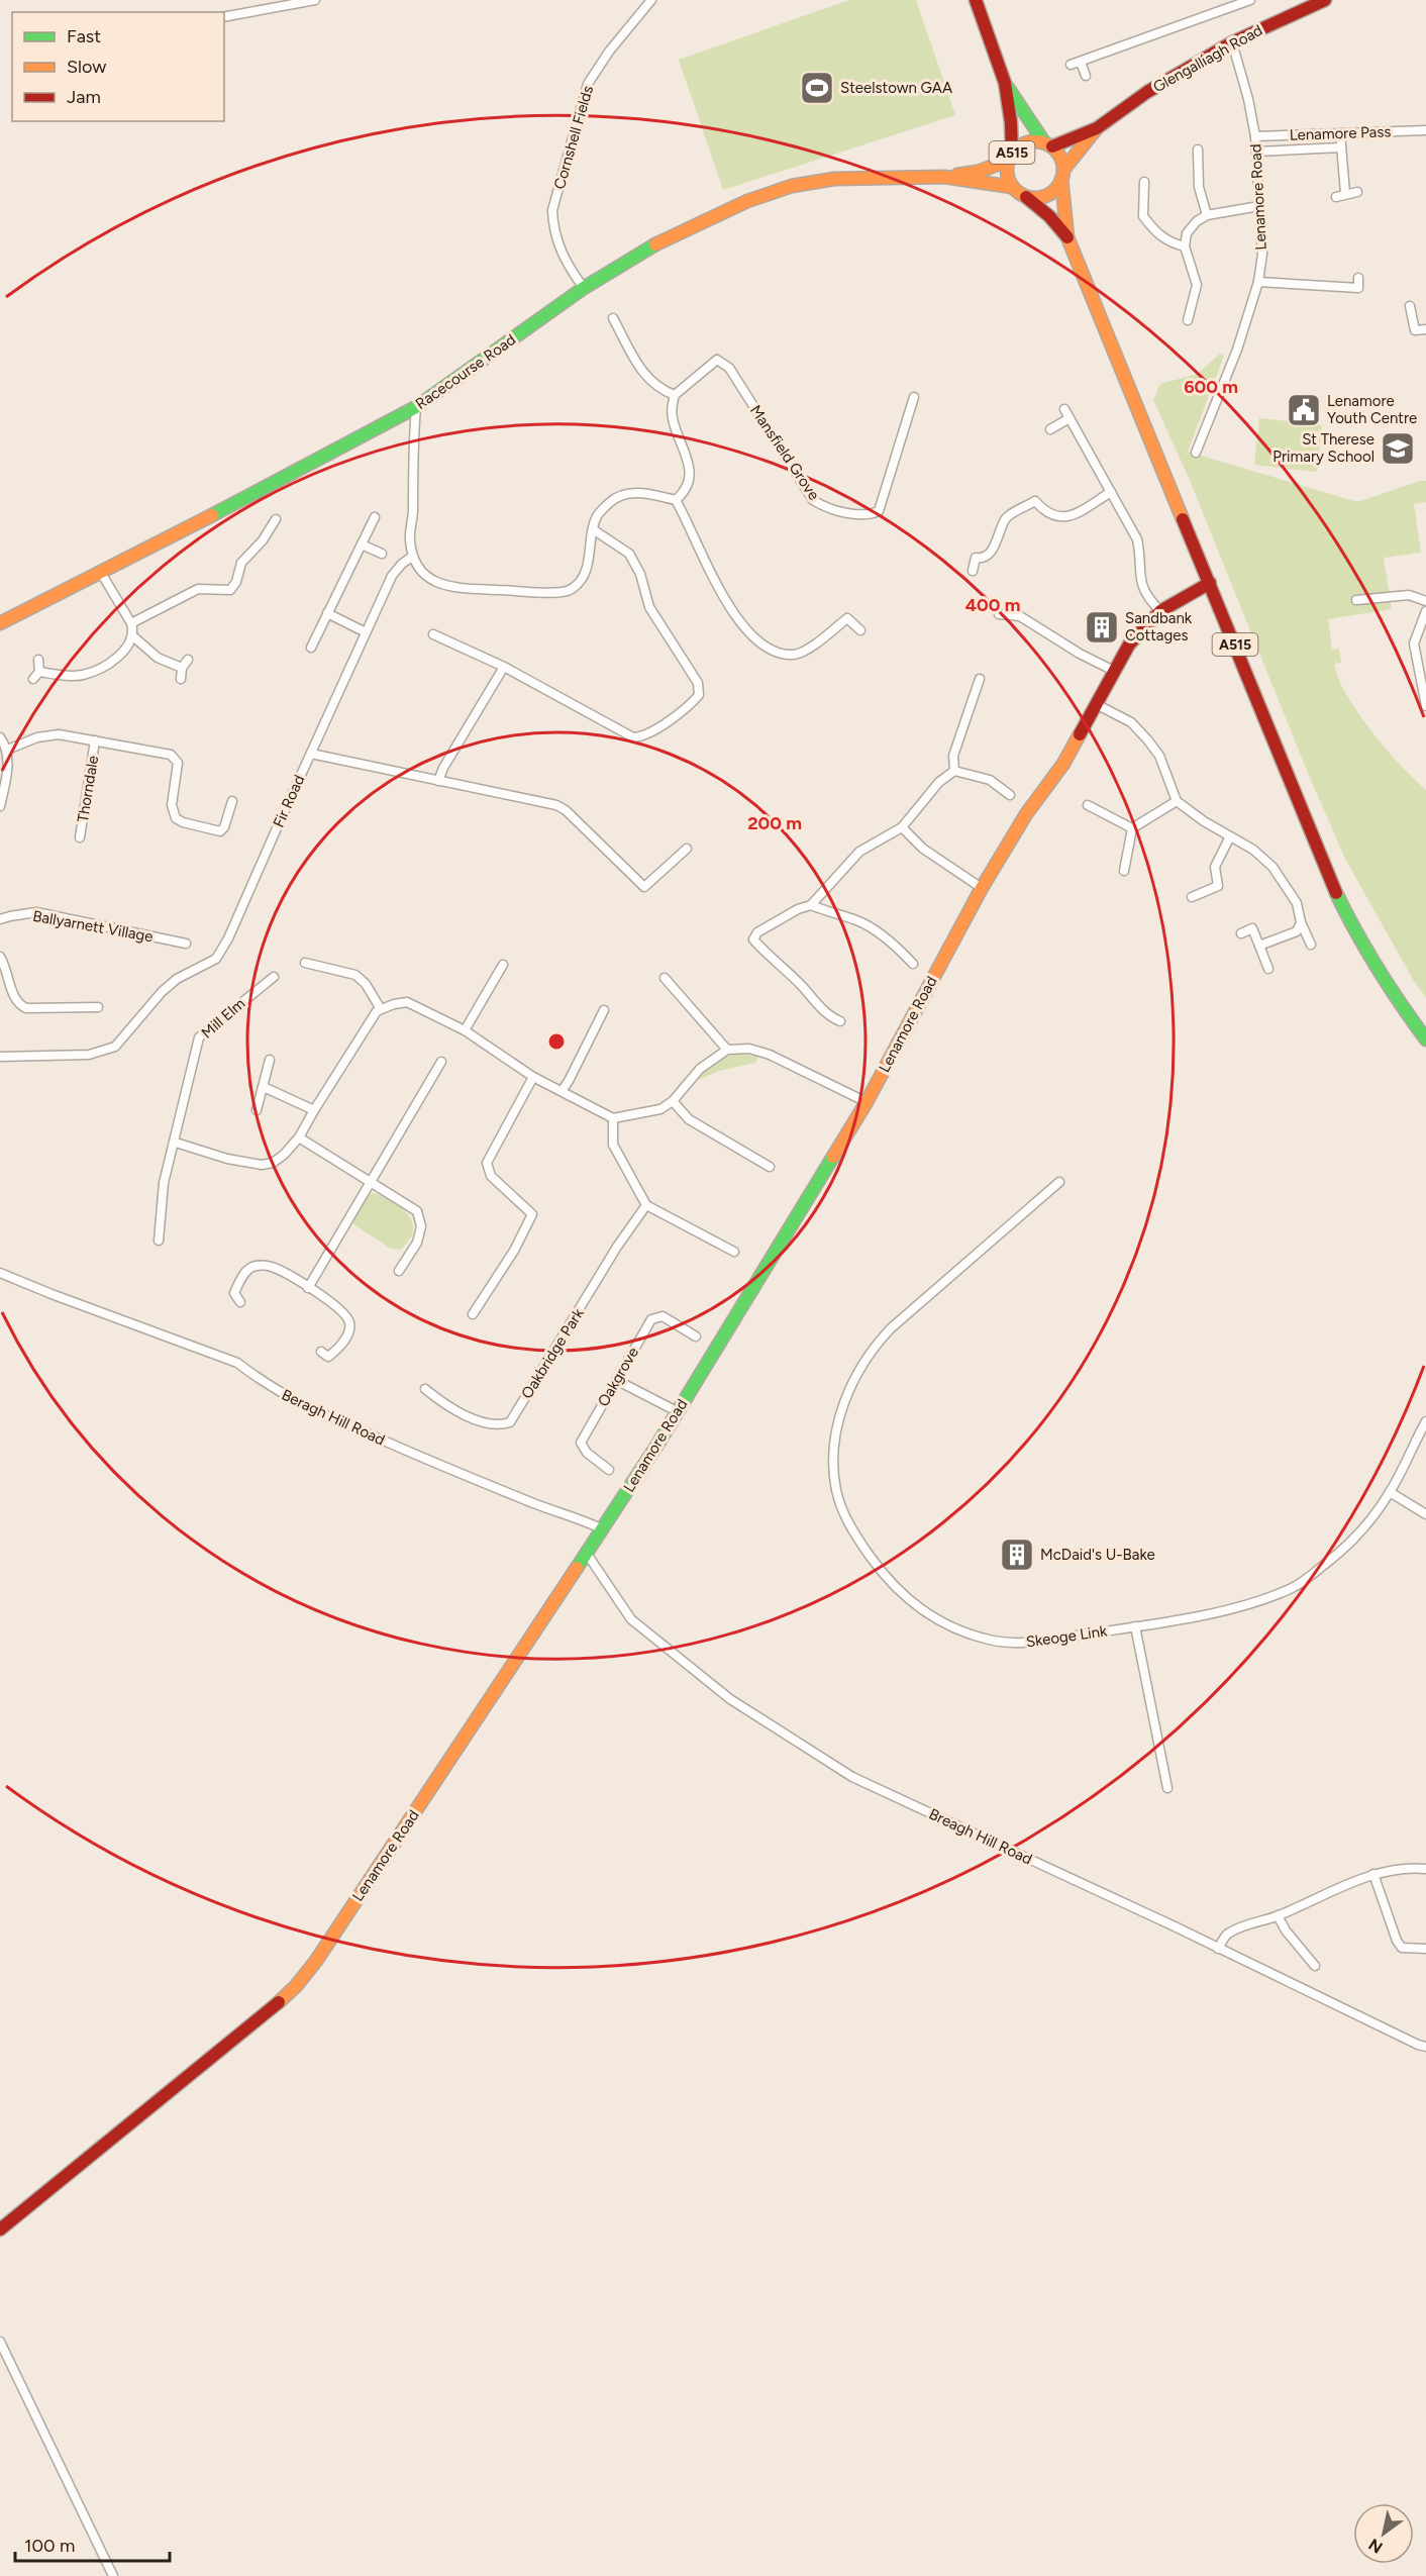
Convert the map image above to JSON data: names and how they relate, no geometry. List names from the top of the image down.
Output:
{
  "streets": {
    "main road": [
      "Glengalliagh Road",
      "A515",
      "Lenamore Road",
      "Racecourse Road"
    ],
    "street": [
      "Lenamore Pass",
      "Cornshell Fields",
      "Mansfield Grove",
      "Thorndale",
      "Fir Road",
      "Ballyarnett Village",
      "Mill Elm",
      "Oakbridge Park",
      "Oakgrove",
      "Beragh Hill Road",
      "Skeoge Link",
      "Breagh Hill Road"
    ]
  },
  "crossings": [
    ["Glengalliagh Road", "A515"],
    ["Glengalliagh Road", "Lenamore Road"],
    ["Glengalliagh Road", "Racecourse Road"],
    ["Lenamore Pass", "Lenamore Road"],
    ["Cornshell Fields", "Racecourse Road"],
    ["A515", "Lenamore Road"],
    ["A515", "Racecourse Road"],
    ["Lenamore Road", "Beragh Hill Road"],
    ["Lenamore Road", "Breagh Hill Road"]
  ],
  "places": {
    "sports": ["Steelstown GAA"],
    "public building": ["Lenamore Youth Centre"],
    "school or university": ["St Therese Primary School"],
    "building": ["Sandbank Cottages", "McDaid's U-Bake"]
  },
  "legend": ["Fast", "Slow", "Jam"],
  "scale_bar": "100 m",
  "north": "bottom left",
  "rings": ["600 m", "400 m", "200 m"]
}
